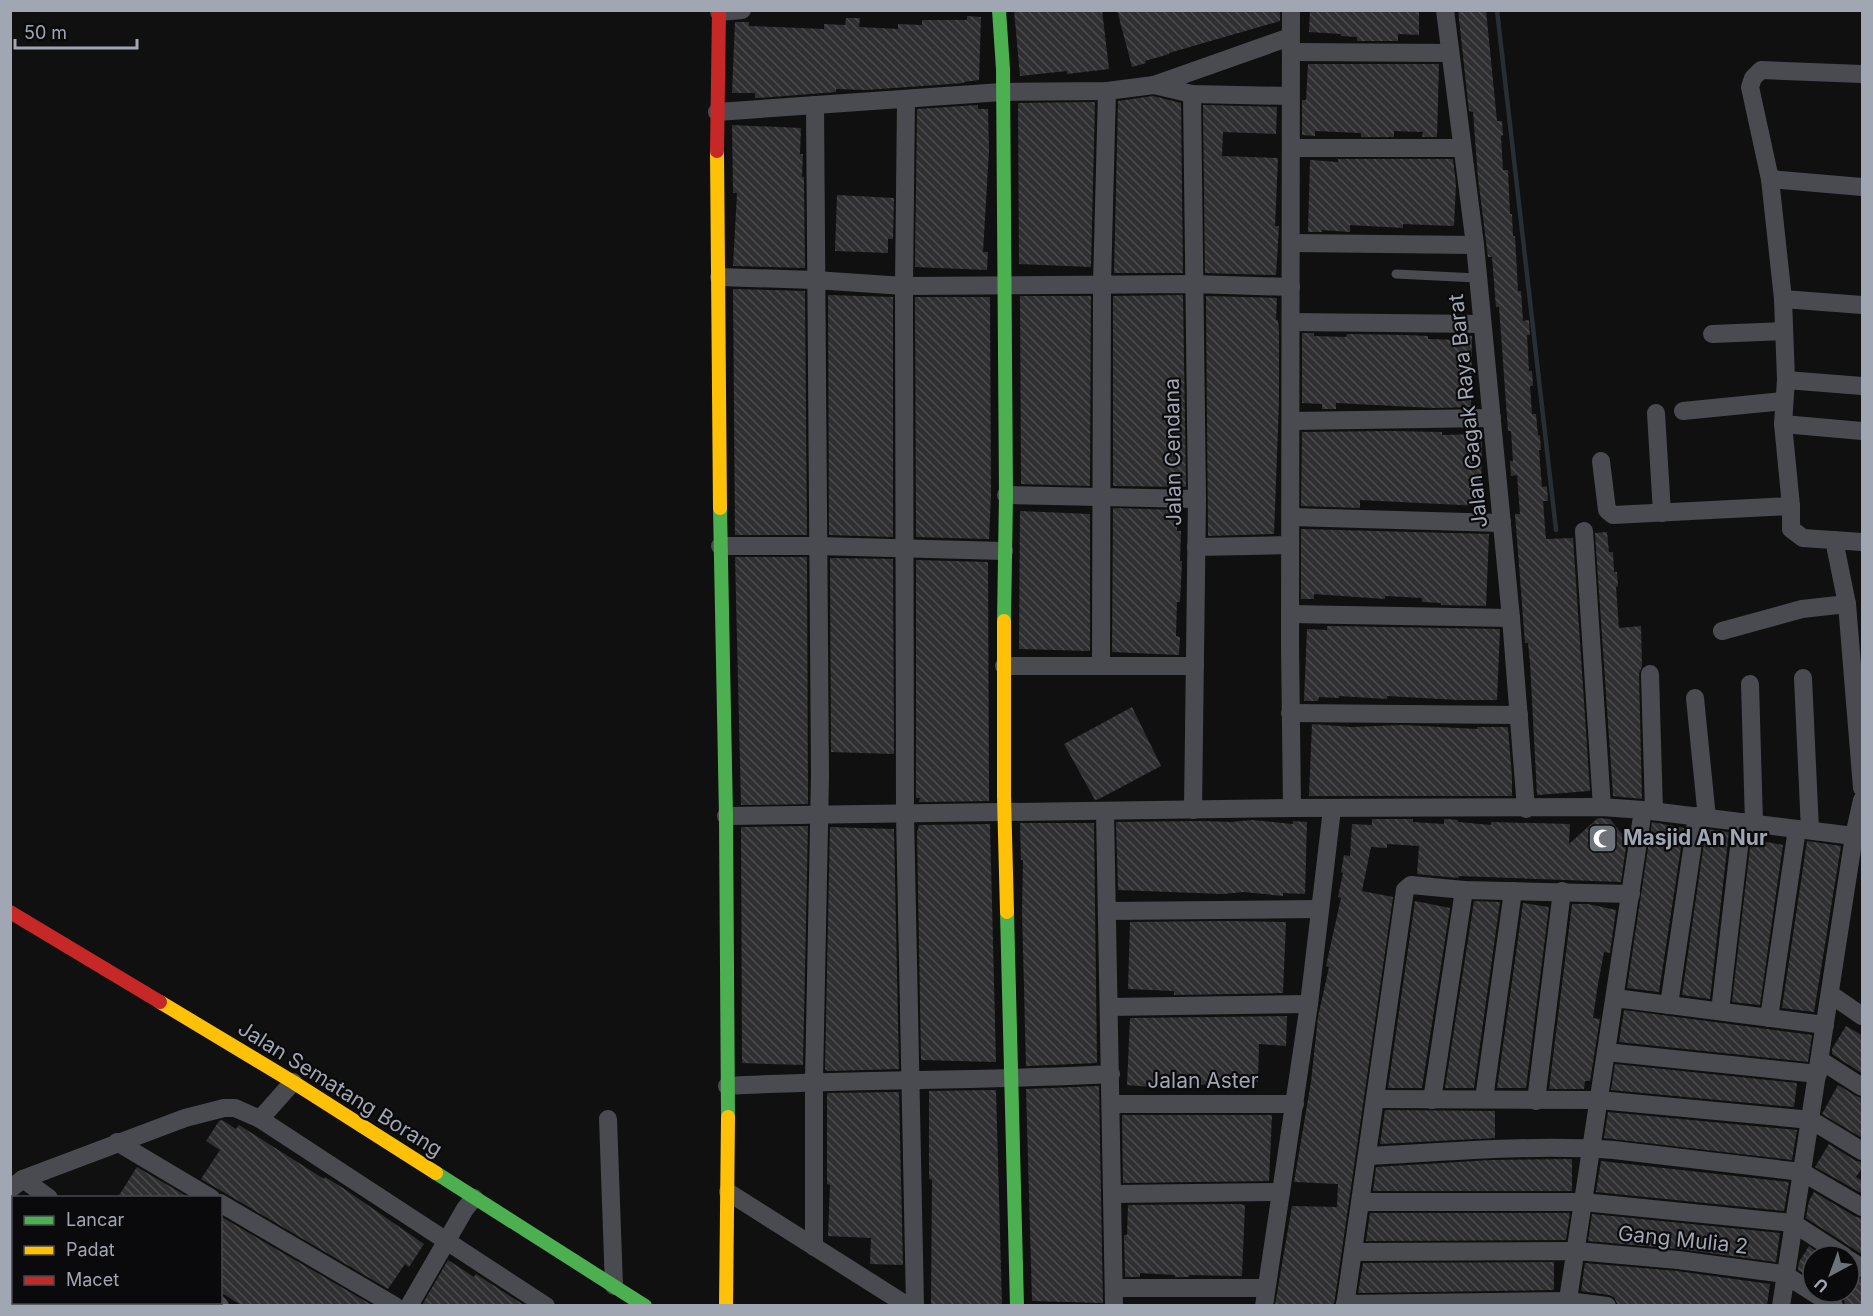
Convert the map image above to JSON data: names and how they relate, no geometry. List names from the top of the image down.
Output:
{
  "streets": {
    "street": [
      "Jalan Gagak Raya Barat",
      "Jalan Cendana",
      "Jalan Aster",
      "Jalan Sematang Borang",
      "Gang Mulia 2"
    ]
  },
  "places": {
    "mosque": ["Masjid An Nur"]
  },
  "legend": ["Lancar", "Padat", "Macet"],
  "scale_bar": "50 m",
  "north": "bottom left"
}
